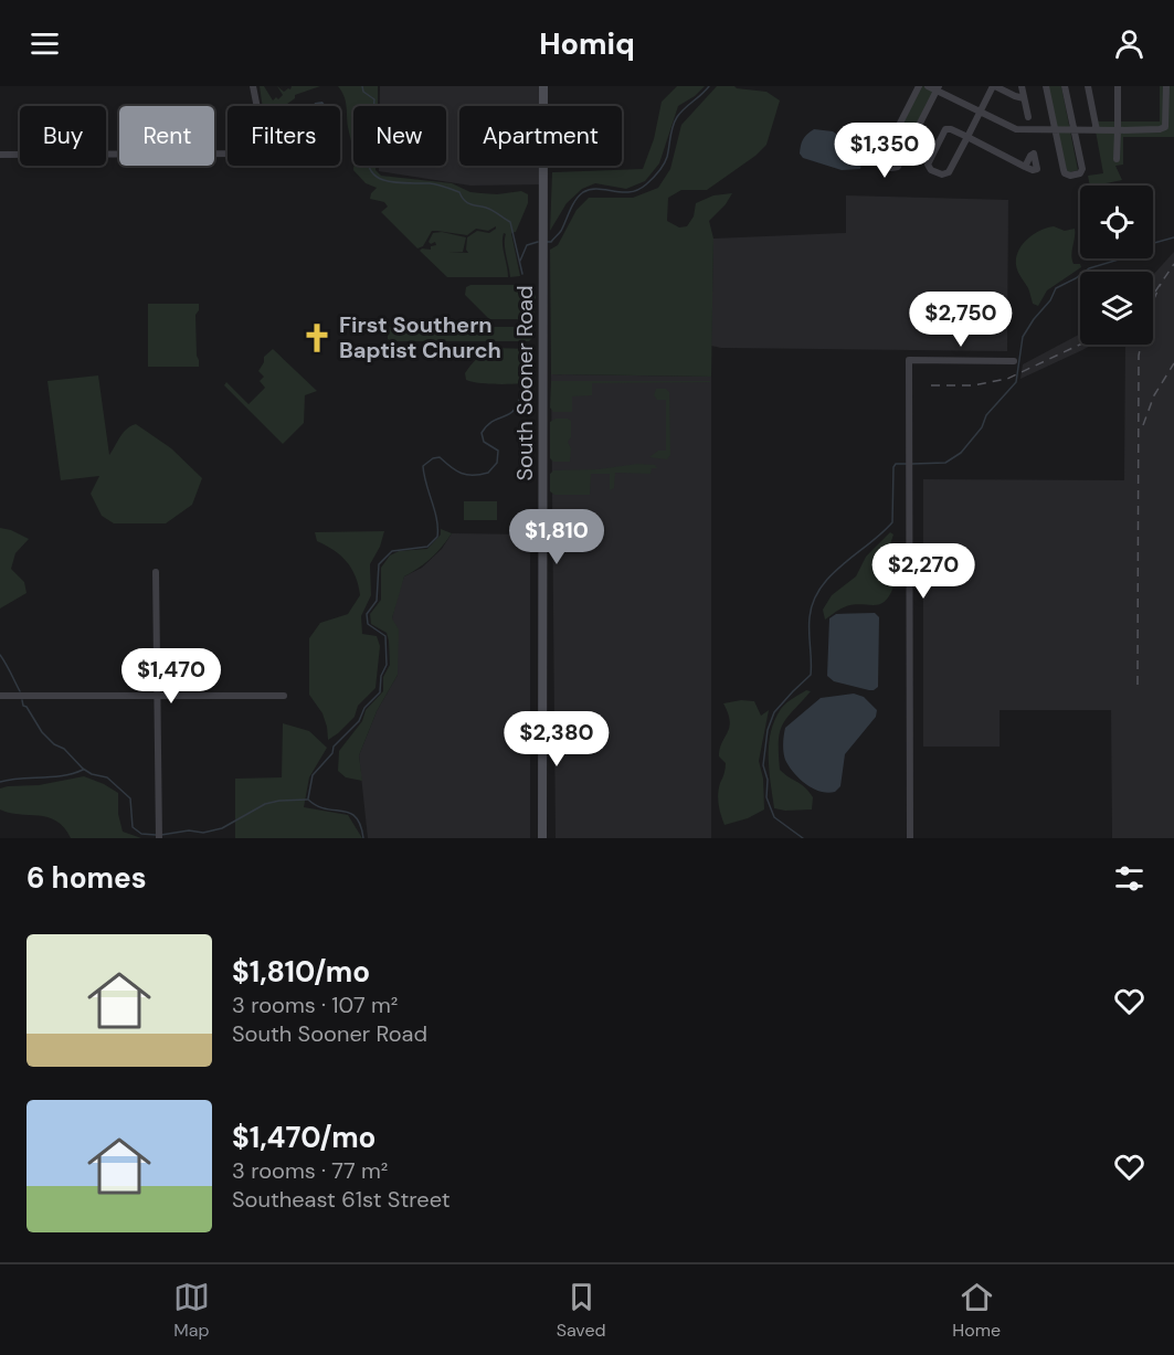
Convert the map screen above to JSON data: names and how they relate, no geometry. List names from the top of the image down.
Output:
{
  "streets": {
    "main road": ["South Sooner Road"]
  },
  "places": {
    "church": ["First Southern Baptist Church"]
  },
  "page": {
    "header": "Homiq",
    "chip": [
      "Buy",
      "Rent",
      "Filters",
      "New",
      "Apartment"
    ],
    "price": [
      "$1,350",
      "$2,750",
      "$1,810",
      "$2,270",
      "$1,470",
      "$2,380"
    ],
    "heading": "6 homes",
    "list": [
      {
        "name": "$1,810/mo",
        "note": "3 rooms · 107 m² · South Sooner Road"
      },
      {
        "name": "$1,470/mo",
        "note": "3 rooms · 77 m² · Southeast 61st Street"
      }
    ],
    "tabs": ["Map", "Saved", "Home"]
  }
}
